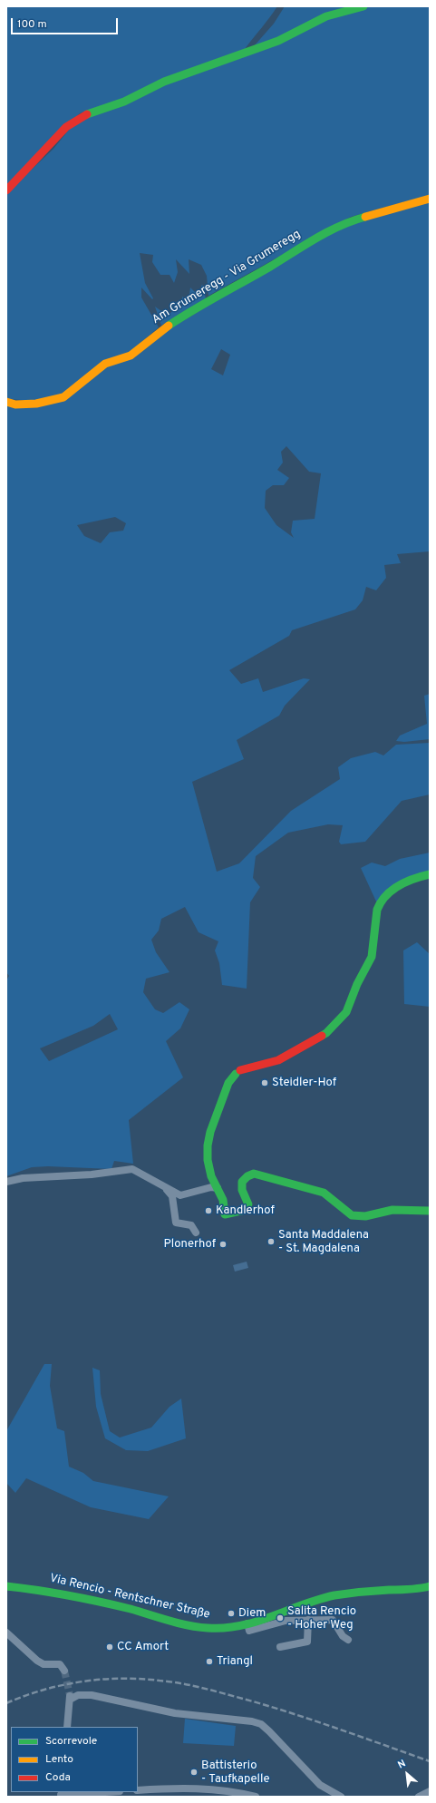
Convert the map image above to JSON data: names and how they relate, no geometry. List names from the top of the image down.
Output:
{
  "streets": {
    "street": ["Am Grumeregg - Via Grumeregg", "Via Rencio - Rentschner Straße"]
  },
  "places": [
    "Steidler-Hof",
    "Kandlerhof",
    "Santa Maddalena - St. Magdalena",
    "Plonerhof",
    "Diem",
    "Salita Rencio - Hoher Weg",
    "CC Amort",
    "Triangl",
    "Battisterio - Taufkapelle"
  ],
  "legend": ["Scorrevole", "Lento", "Coda"],
  "scale_bar": "100 m",
  "north": "top left"
}
